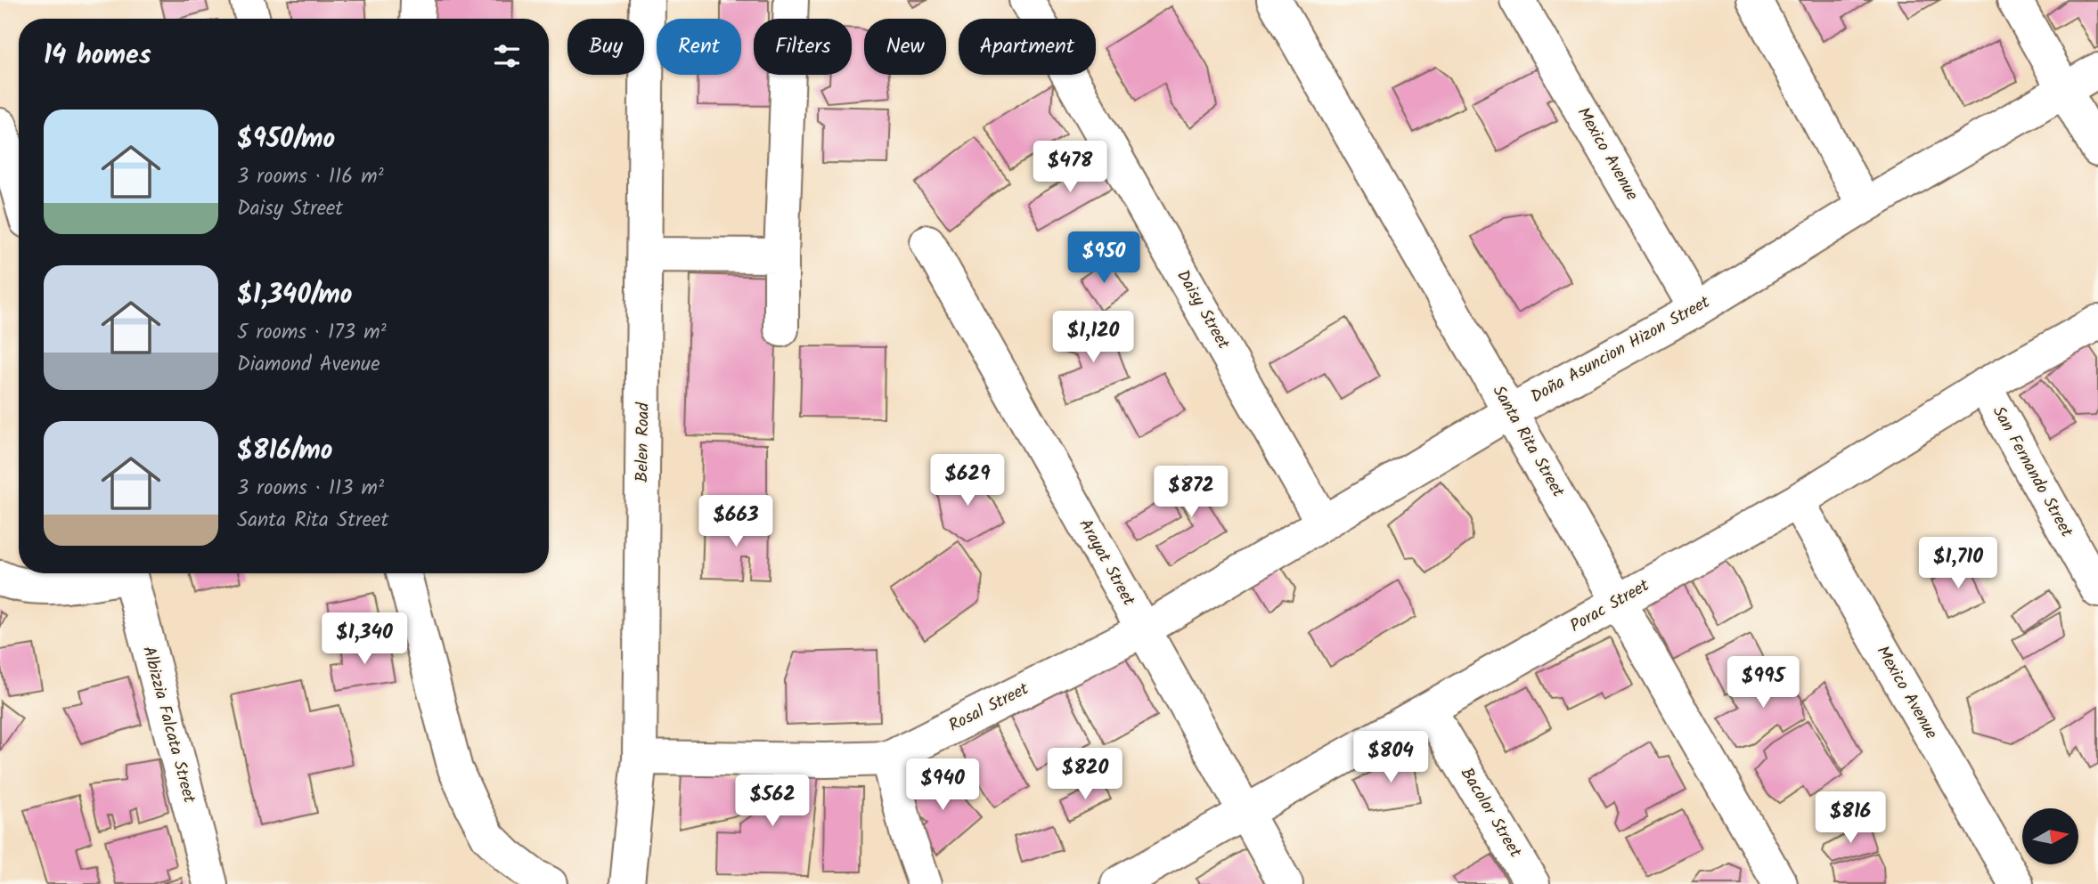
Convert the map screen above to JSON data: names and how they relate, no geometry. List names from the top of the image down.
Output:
{
  "streets": {
    "street": [
      "Mexico Avenue",
      "Daisy Street",
      "Doña Asuncion Hizon Street",
      "Santa Rita Street",
      "Belen Road",
      "San Fernando Street",
      "Arayat Street",
      "Porac Street",
      "Rosal Street",
      "Albizzia Falcata Street",
      "Bacolor Street"
    ]
  },
  "crossings": [
    ["Mexico Avenue", "Doña Asuncion Hizon Street"],
    ["Mexico Avenue", "Porac Street"],
    ["Daisy Street", "Doña Asuncion Hizon Street"],
    ["Doña Asuncion Hizon Street", "Santa Rita Street"],
    ["Doña Asuncion Hizon Street", "Arayat Street"],
    ["Doña Asuncion Hizon Street", "Rosal Street"],
    ["Santa Rita Street", "Porac Street"],
    ["Belen Road", "Rosal Street"],
    ["San Fernando Street", "Porac Street"],
    ["Arayat Street", "Porac Street"],
    ["Arayat Street", "Rosal Street"],
    ["Porac Street", "Bacolor Street"]
  ],
  "north": "right",
  "page": {
    "chip": [
      "Buy",
      "Rent",
      "Filters",
      "New",
      "Apartment"
    ],
    "heading": "14 homes",
    "list": [
      {
        "name": "$950/mo",
        "note": "3 rooms · 116 m² · Daisy Street"
      },
      {
        "name": "$1,340/mo",
        "note": "5 rooms · 173 m² · Diamond Avenue"
      },
      {
        "name": "$816/mo",
        "note": "3 rooms · 113 m² · Santa Rita Street"
      }
    ],
    "price": [
      "$478",
      "$950",
      "$1,120",
      "$629",
      "$872",
      "$663",
      "$1,710",
      "$1,340",
      "$995",
      "$804",
      "$820",
      "$940",
      "$562",
      "$816"
    ]
  }
}
